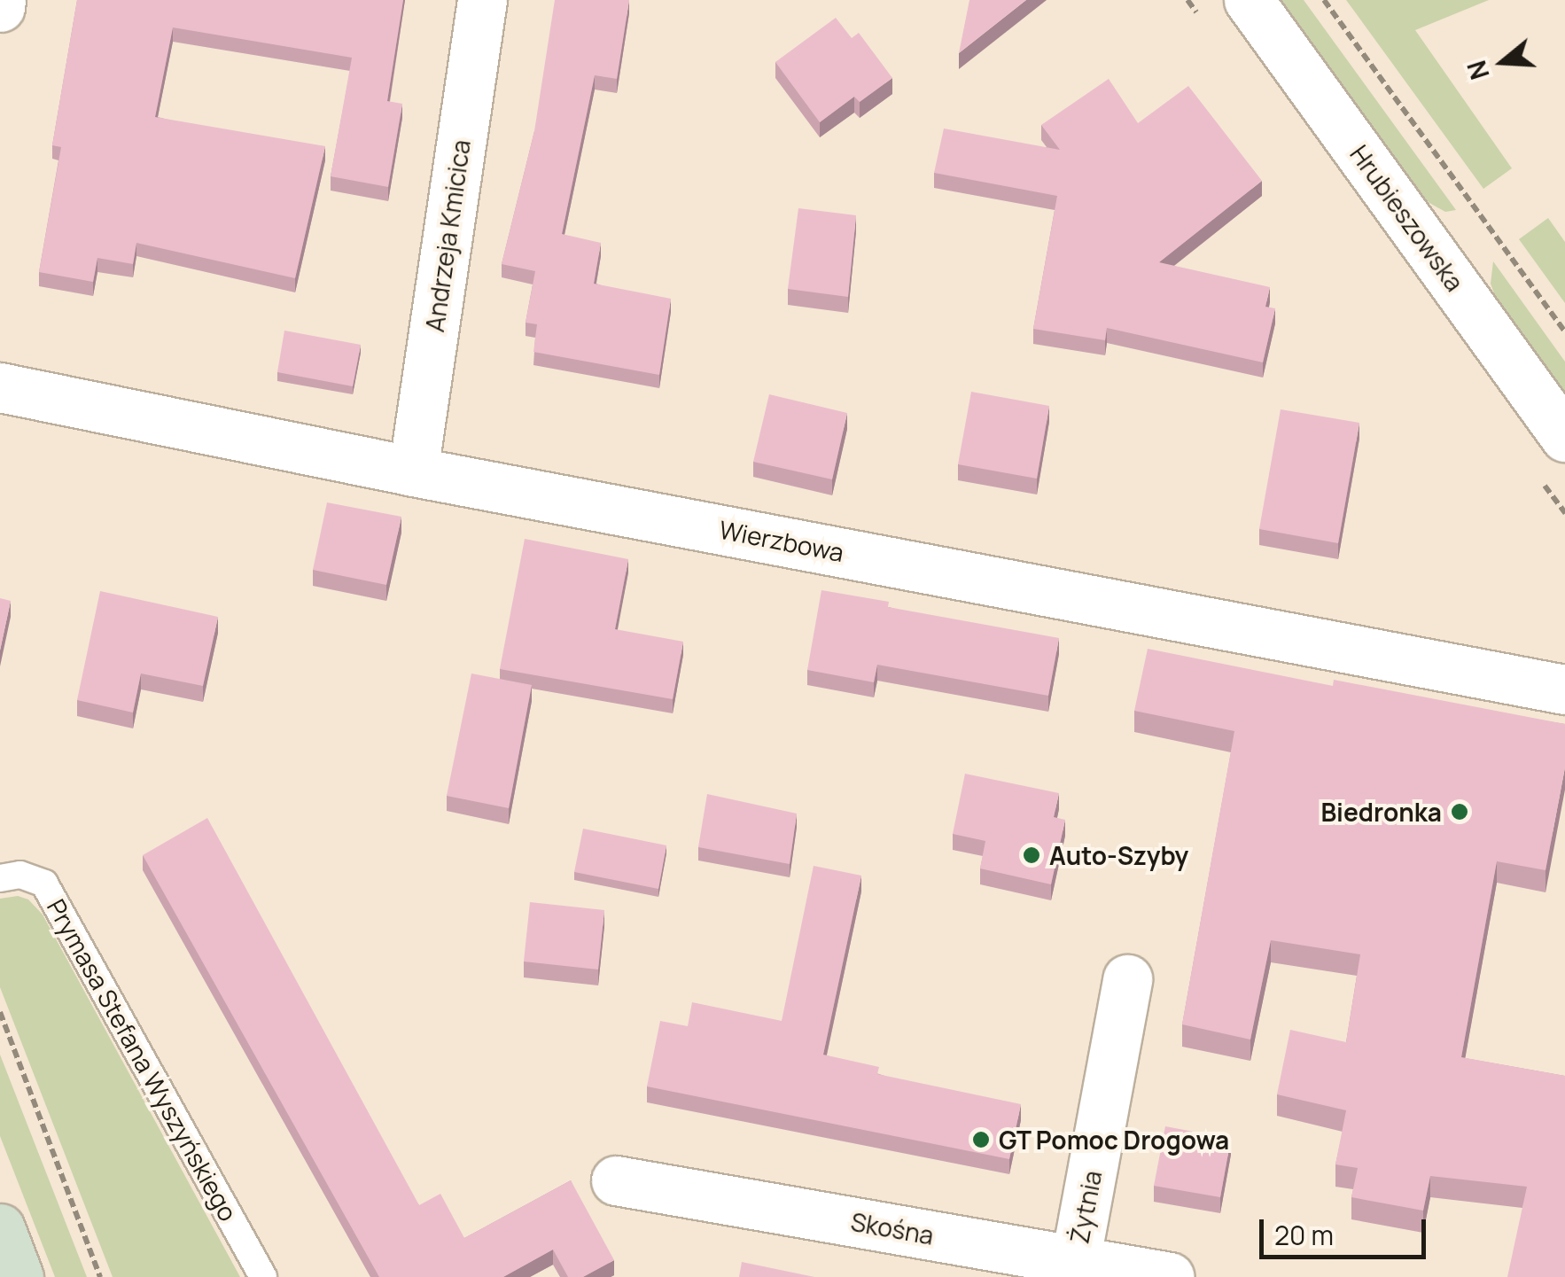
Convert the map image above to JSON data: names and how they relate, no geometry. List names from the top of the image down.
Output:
{
  "streets": {
    "street": [
      "Hrubieszowska",
      "Andrzeja Kmicica",
      "Wierzbowa",
      "Żytnia",
      "Skośna"
    ],
    "lane": ["Prymasa Stefana Wyszyńskiego"]
  },
  "crossings": [
    ["Andrzeja Kmicica", "Wierzbowa"],
    ["Żytnia", "Skośna"]
  ],
  "places": ["Biedronka", "Auto-Szyby", "GT Pomoc Drogowa"],
  "scale_bar": "20 m",
  "north": "left"
}
